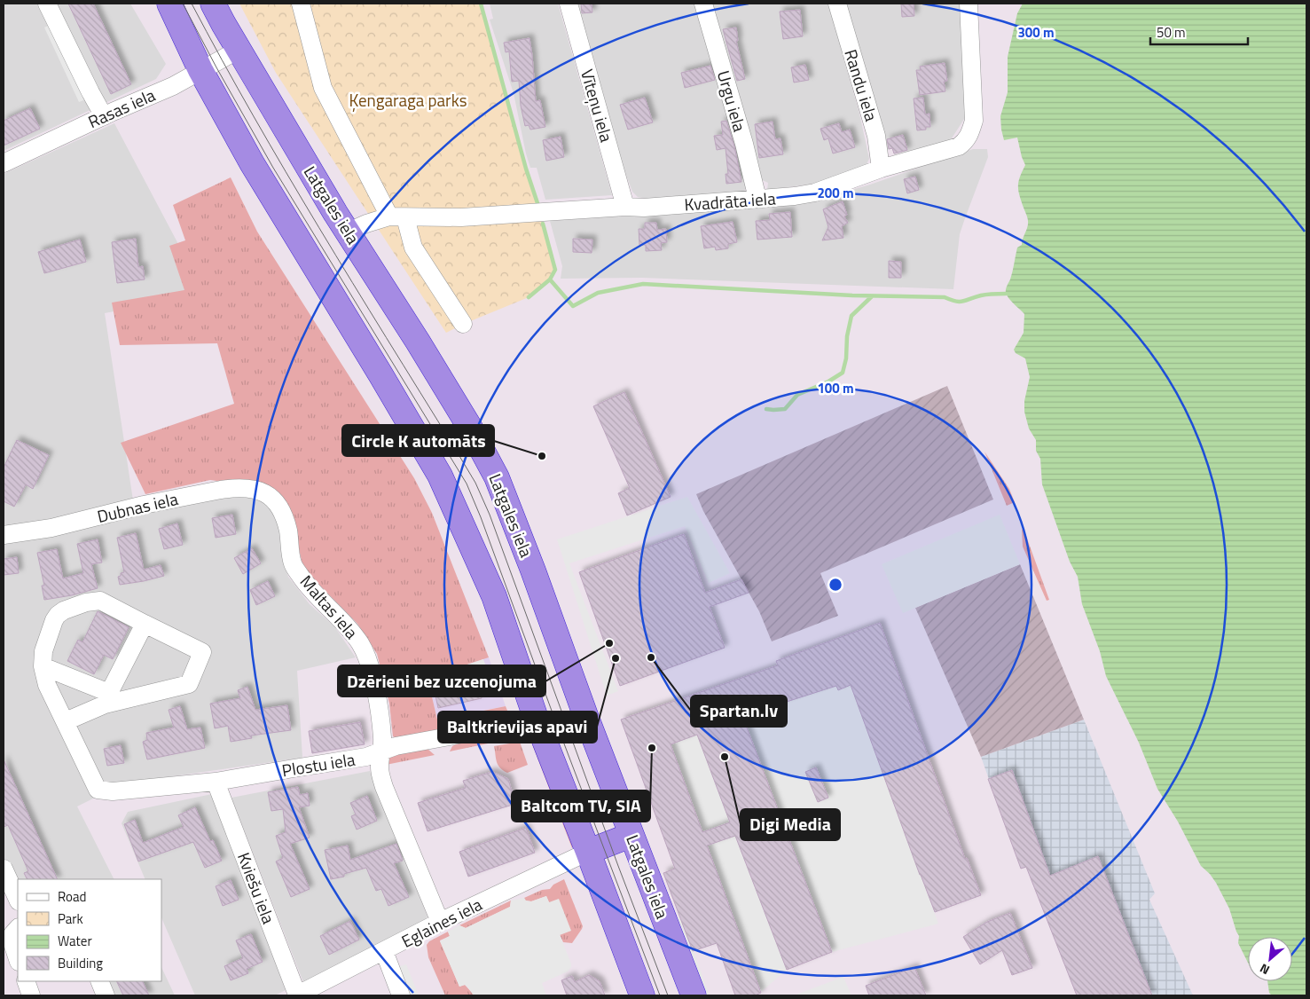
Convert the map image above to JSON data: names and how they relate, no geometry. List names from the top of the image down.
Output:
{
  "streets": {
    "highway": ["Latgales iela"],
    "street": [
      "Randu iela",
      "Urgu iela",
      "Vīteņu iela",
      "Rasas iela",
      "Kvadrāta iela",
      "Dubnas iela",
      "Maltas iela",
      "Plostu iela",
      "Kviešu iela",
      "Eglaines iela"
    ]
  },
  "crossings": [
    ["Randu iela", "Kvadrāta iela"],
    ["Urgu iela", "Kvadrāta iela"],
    ["Vīteņu iela", "Kvadrāta iela"],
    ["Rasas iela", "Latgales iela"],
    ["Kvadrāta iela", "Latgales iela"],
    ["Dubnas iela", "Maltas iela"],
    ["Maltas iela", "Plostu iela"],
    ["Maltas iela", "Eglaines iela"],
    ["Plostu iela", "Kviešu iela"],
    ["Kviešu iela", "Eglaines iela"]
  ],
  "parks": ["Ķengaraga parks"],
  "places": [
    "Circle K automāts",
    "Dzērieni bez uzcenojuma",
    "Spartan.lv",
    "Baltkrievijas apavi",
    "Baltcom TV, SIA",
    "Digi Media"
  ],
  "legend": [
    "Road",
    "Park",
    "Water",
    "Building"
  ],
  "scale_bar": "50 m",
  "north": "bottom left",
  "rings": ["300 m", "200 m", "100 m"]
}
